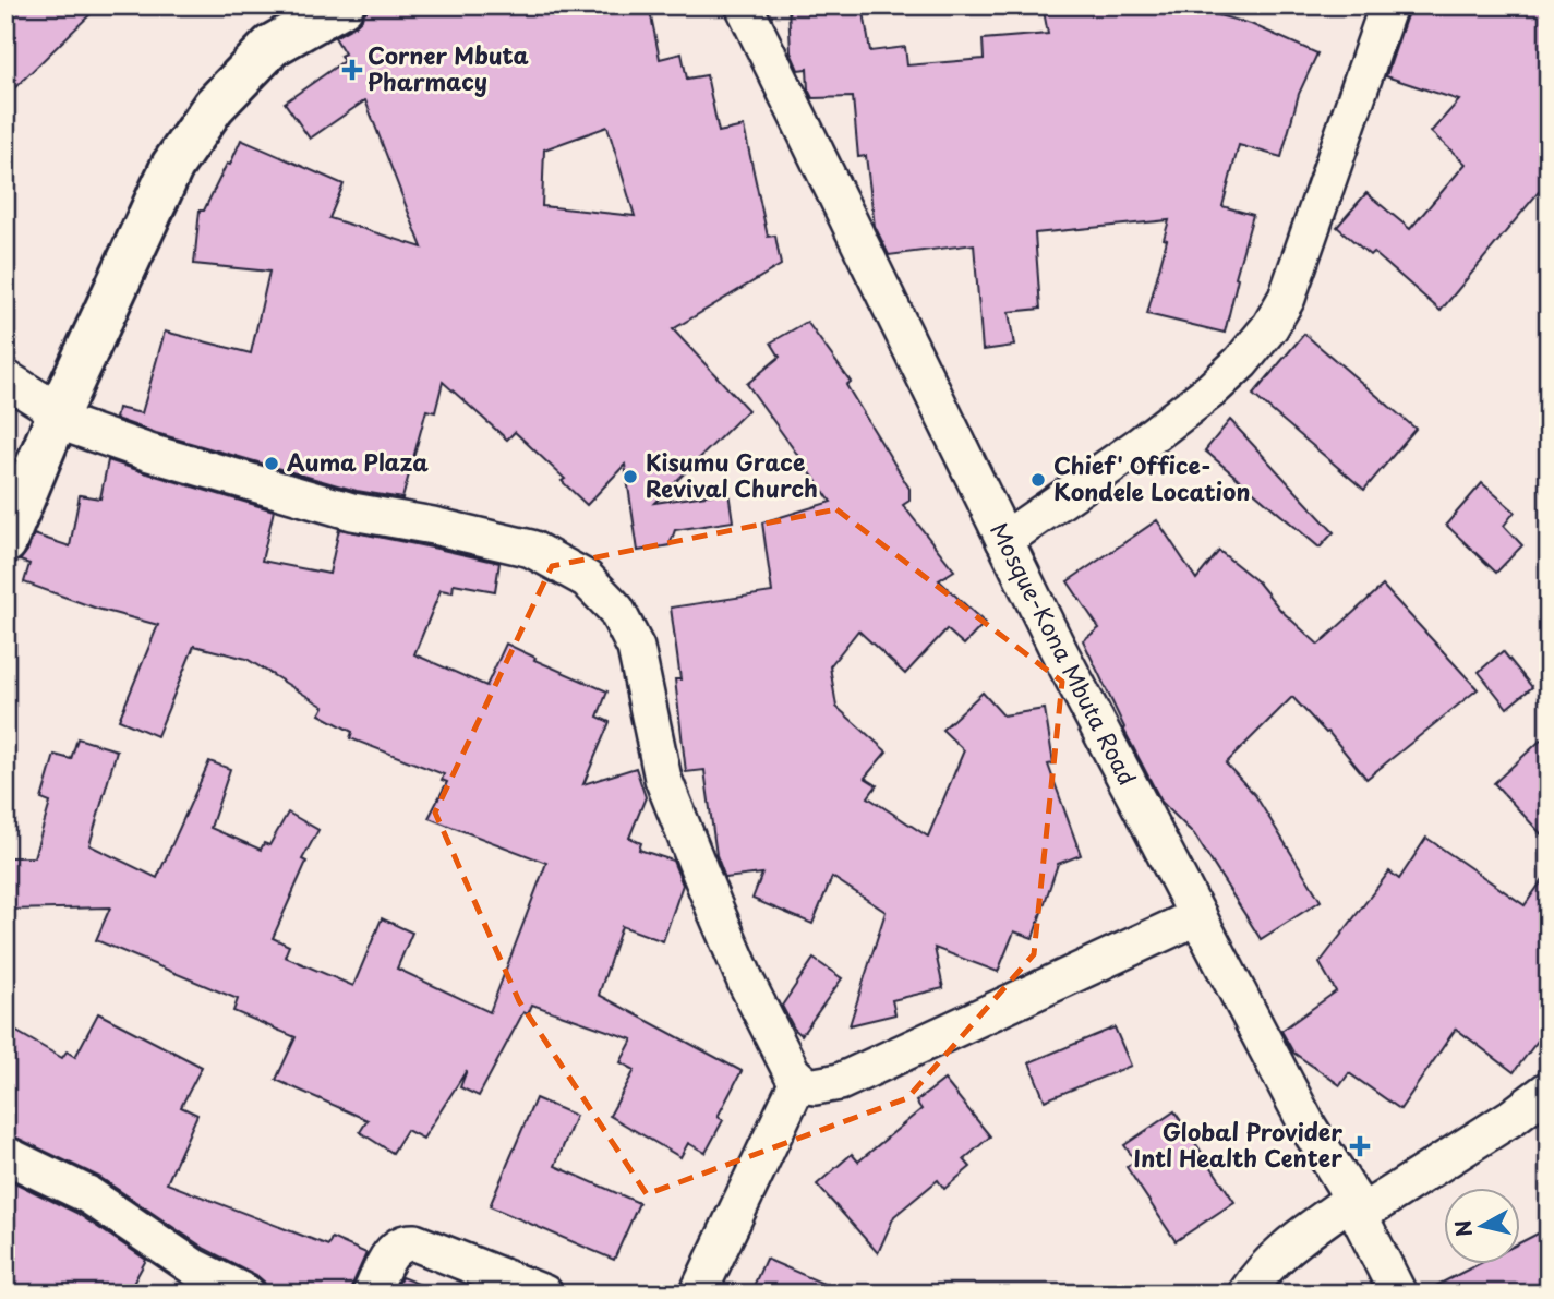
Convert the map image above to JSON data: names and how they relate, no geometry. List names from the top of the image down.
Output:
{
  "streets": {
    "street": ["Mosque-Kona Mbuta Road"]
  },
  "places": {
    "health": ["Corner Mbuta Pharmacy", "Global Provider Intl Health Center"],
    "other": ["Auma Plaza", "Kisumu Grace Revival Church", "Chief' Office- Kondele Location"]
  },
  "north": "left"
}
